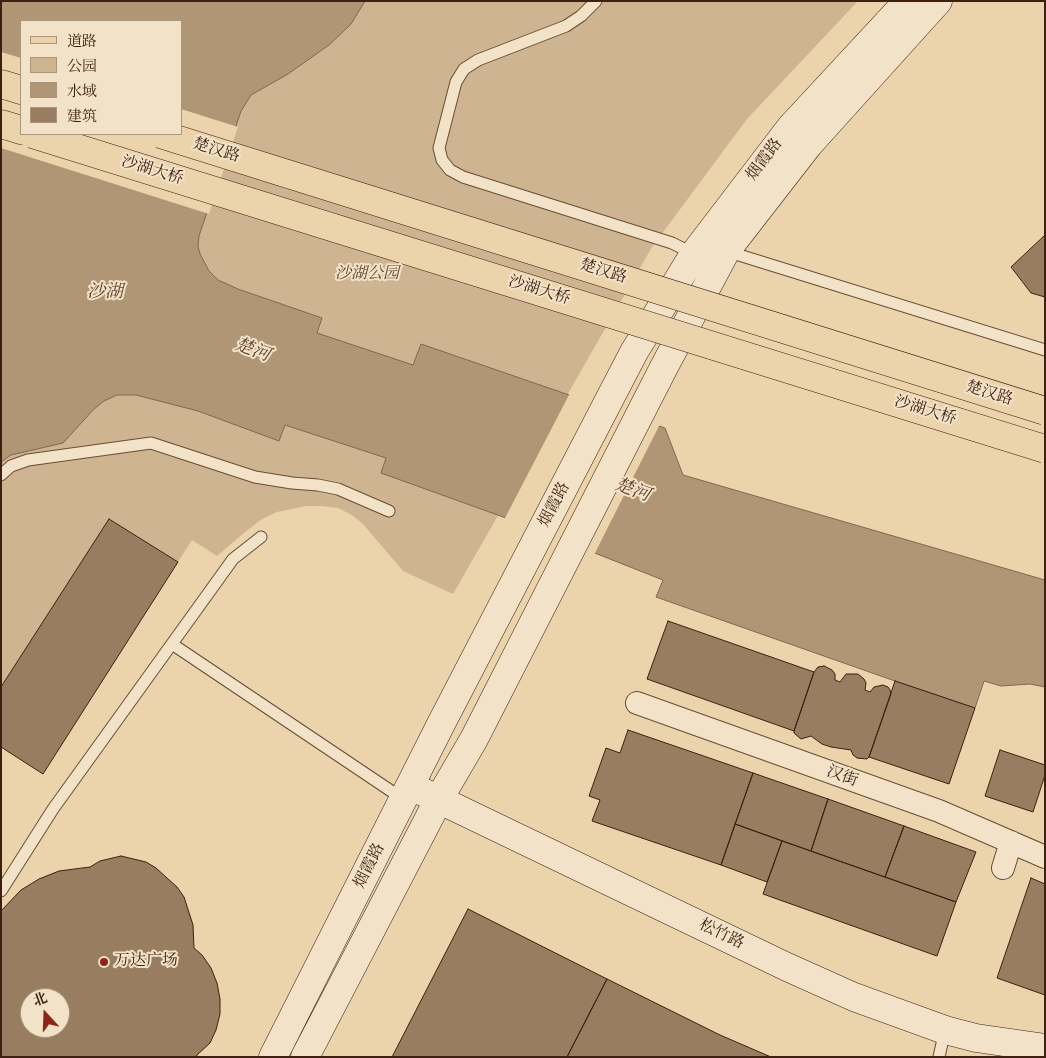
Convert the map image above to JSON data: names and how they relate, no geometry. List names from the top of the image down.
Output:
{
  "streets": {
    "main road": [
      "楚汉路",
      "烟霞路",
      "沙湖大桥",
      "松竹路"
    ],
    "street": ["汉街"]
  },
  "crossings": [
    ["烟霞路", "松竹路"]
  ],
  "water": ["沙湖", "楚河"],
  "parks": ["沙湖公园"],
  "places": ["万达广场"],
  "legend": [
    "道路",
    "公园",
    "水域",
    "建筑"
  ],
  "north": "top"
}
